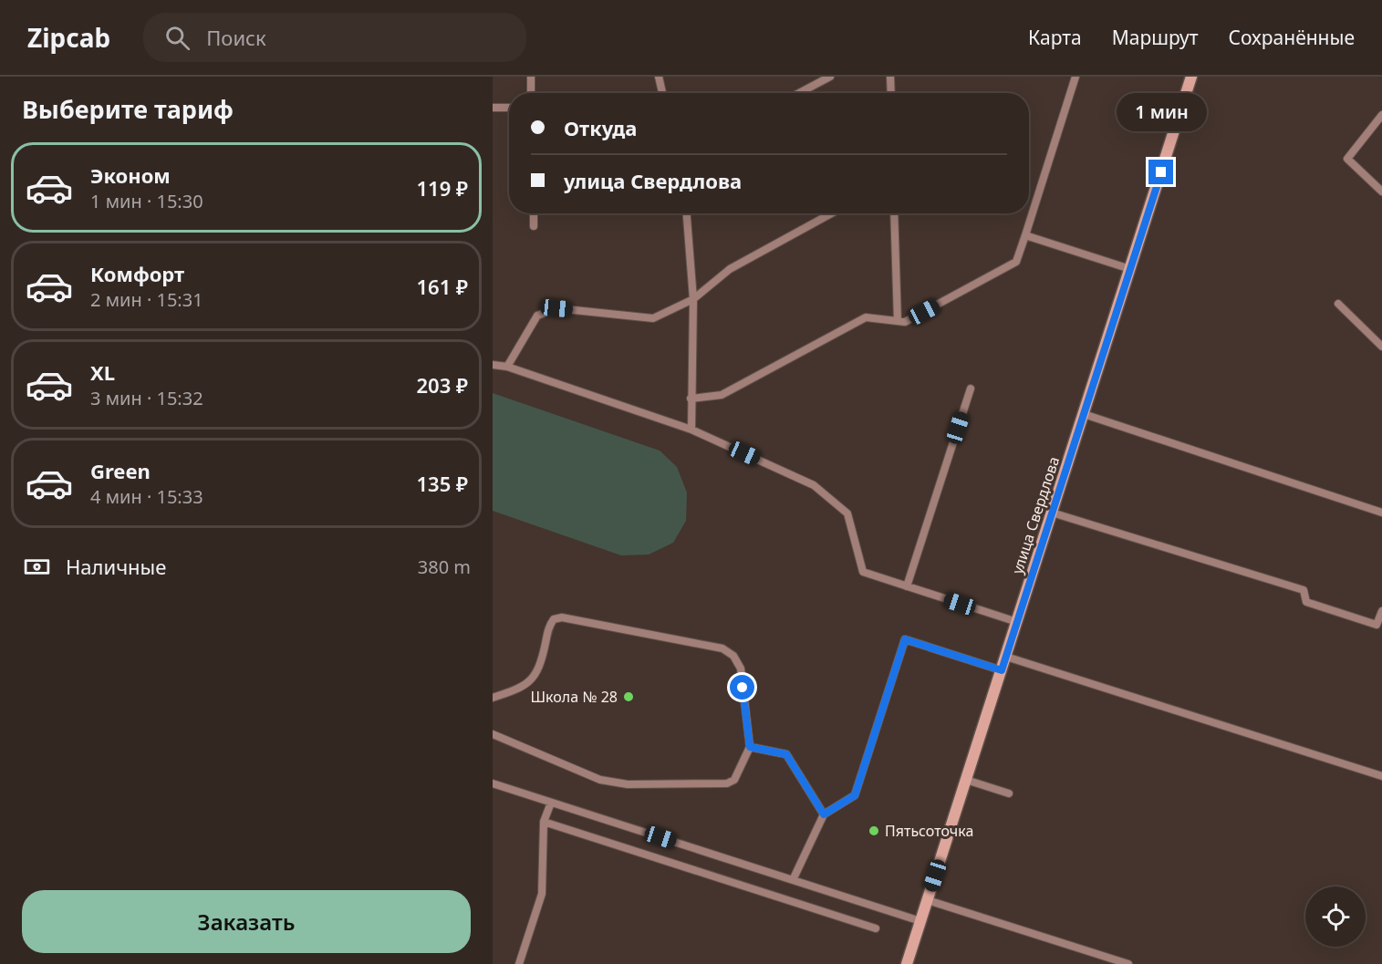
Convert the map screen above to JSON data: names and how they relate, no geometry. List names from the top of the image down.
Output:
{
  "streets": {
    "main road": ["улица Свердлова"]
  },
  "places": ["Школа № 28", "Пятьсоточка"],
  "page": {
    "header": "Zipcab",
    "search": "Поиск",
    "nav": ["Карта", "Маршрут", "Сохранённые"],
    "heading": "Выберите тариф",
    "bubble": "1 мин",
    "banner": ["Откуда", "улица Свердлова"],
    "list": [
      {
        "name": "Эконом",
        "note": "1 мин · 15:30",
        "value": "119 ₽"
      },
      {
        "name": "Комфорт",
        "note": "2 мин · 15:31",
        "value": "161 ₽"
      },
      {
        "name": "XL",
        "note": "3 мин · 15:32",
        "value": "203 ₽"
      },
      {
        "name": "Green",
        "note": "4 мин · 15:33",
        "value": "135 ₽"
      }
    ],
    "pay": ["Наличные", "380 m"],
    "buttons": "Заказать"
  }
}
